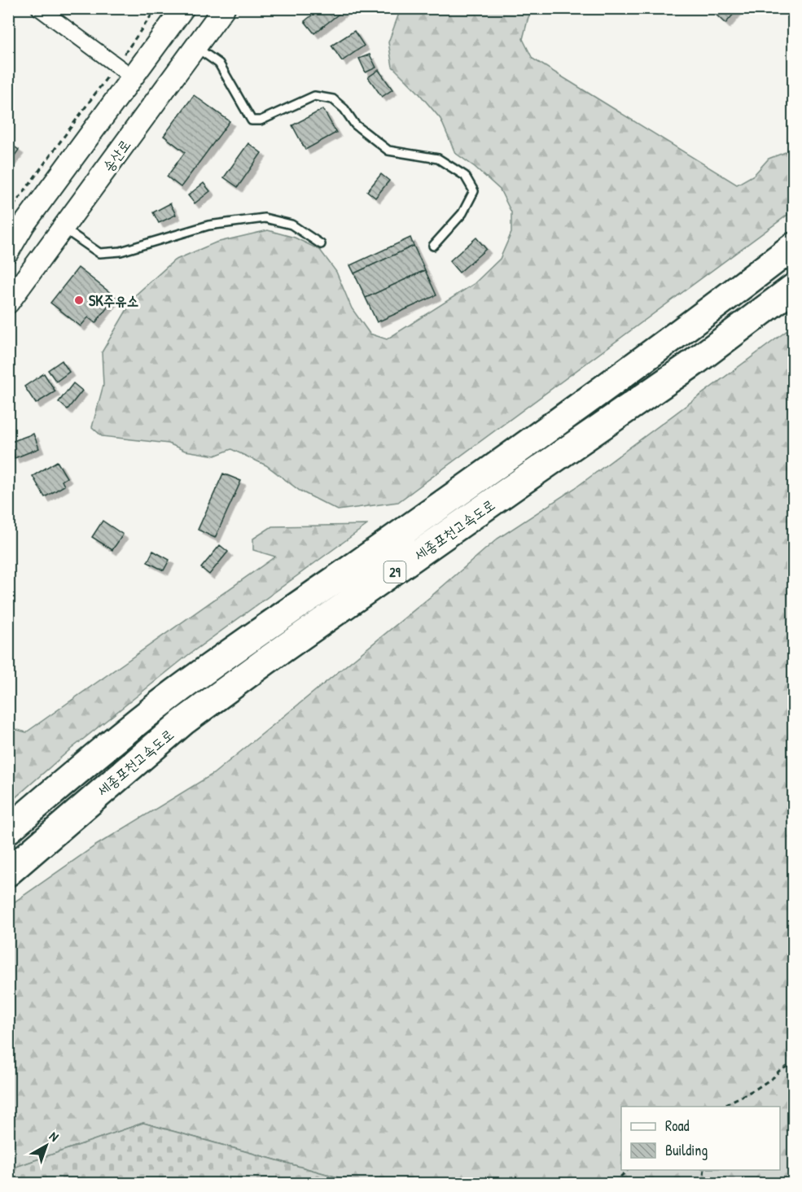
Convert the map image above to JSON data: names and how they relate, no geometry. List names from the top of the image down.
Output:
{
  "streets": {
    "highway": ["세종포천고속도로", "29"],
    "street": ["송산로"]
  },
  "places": ["SK주유소"],
  "legend": ["Road", "Building"],
  "north": "top right"
}
